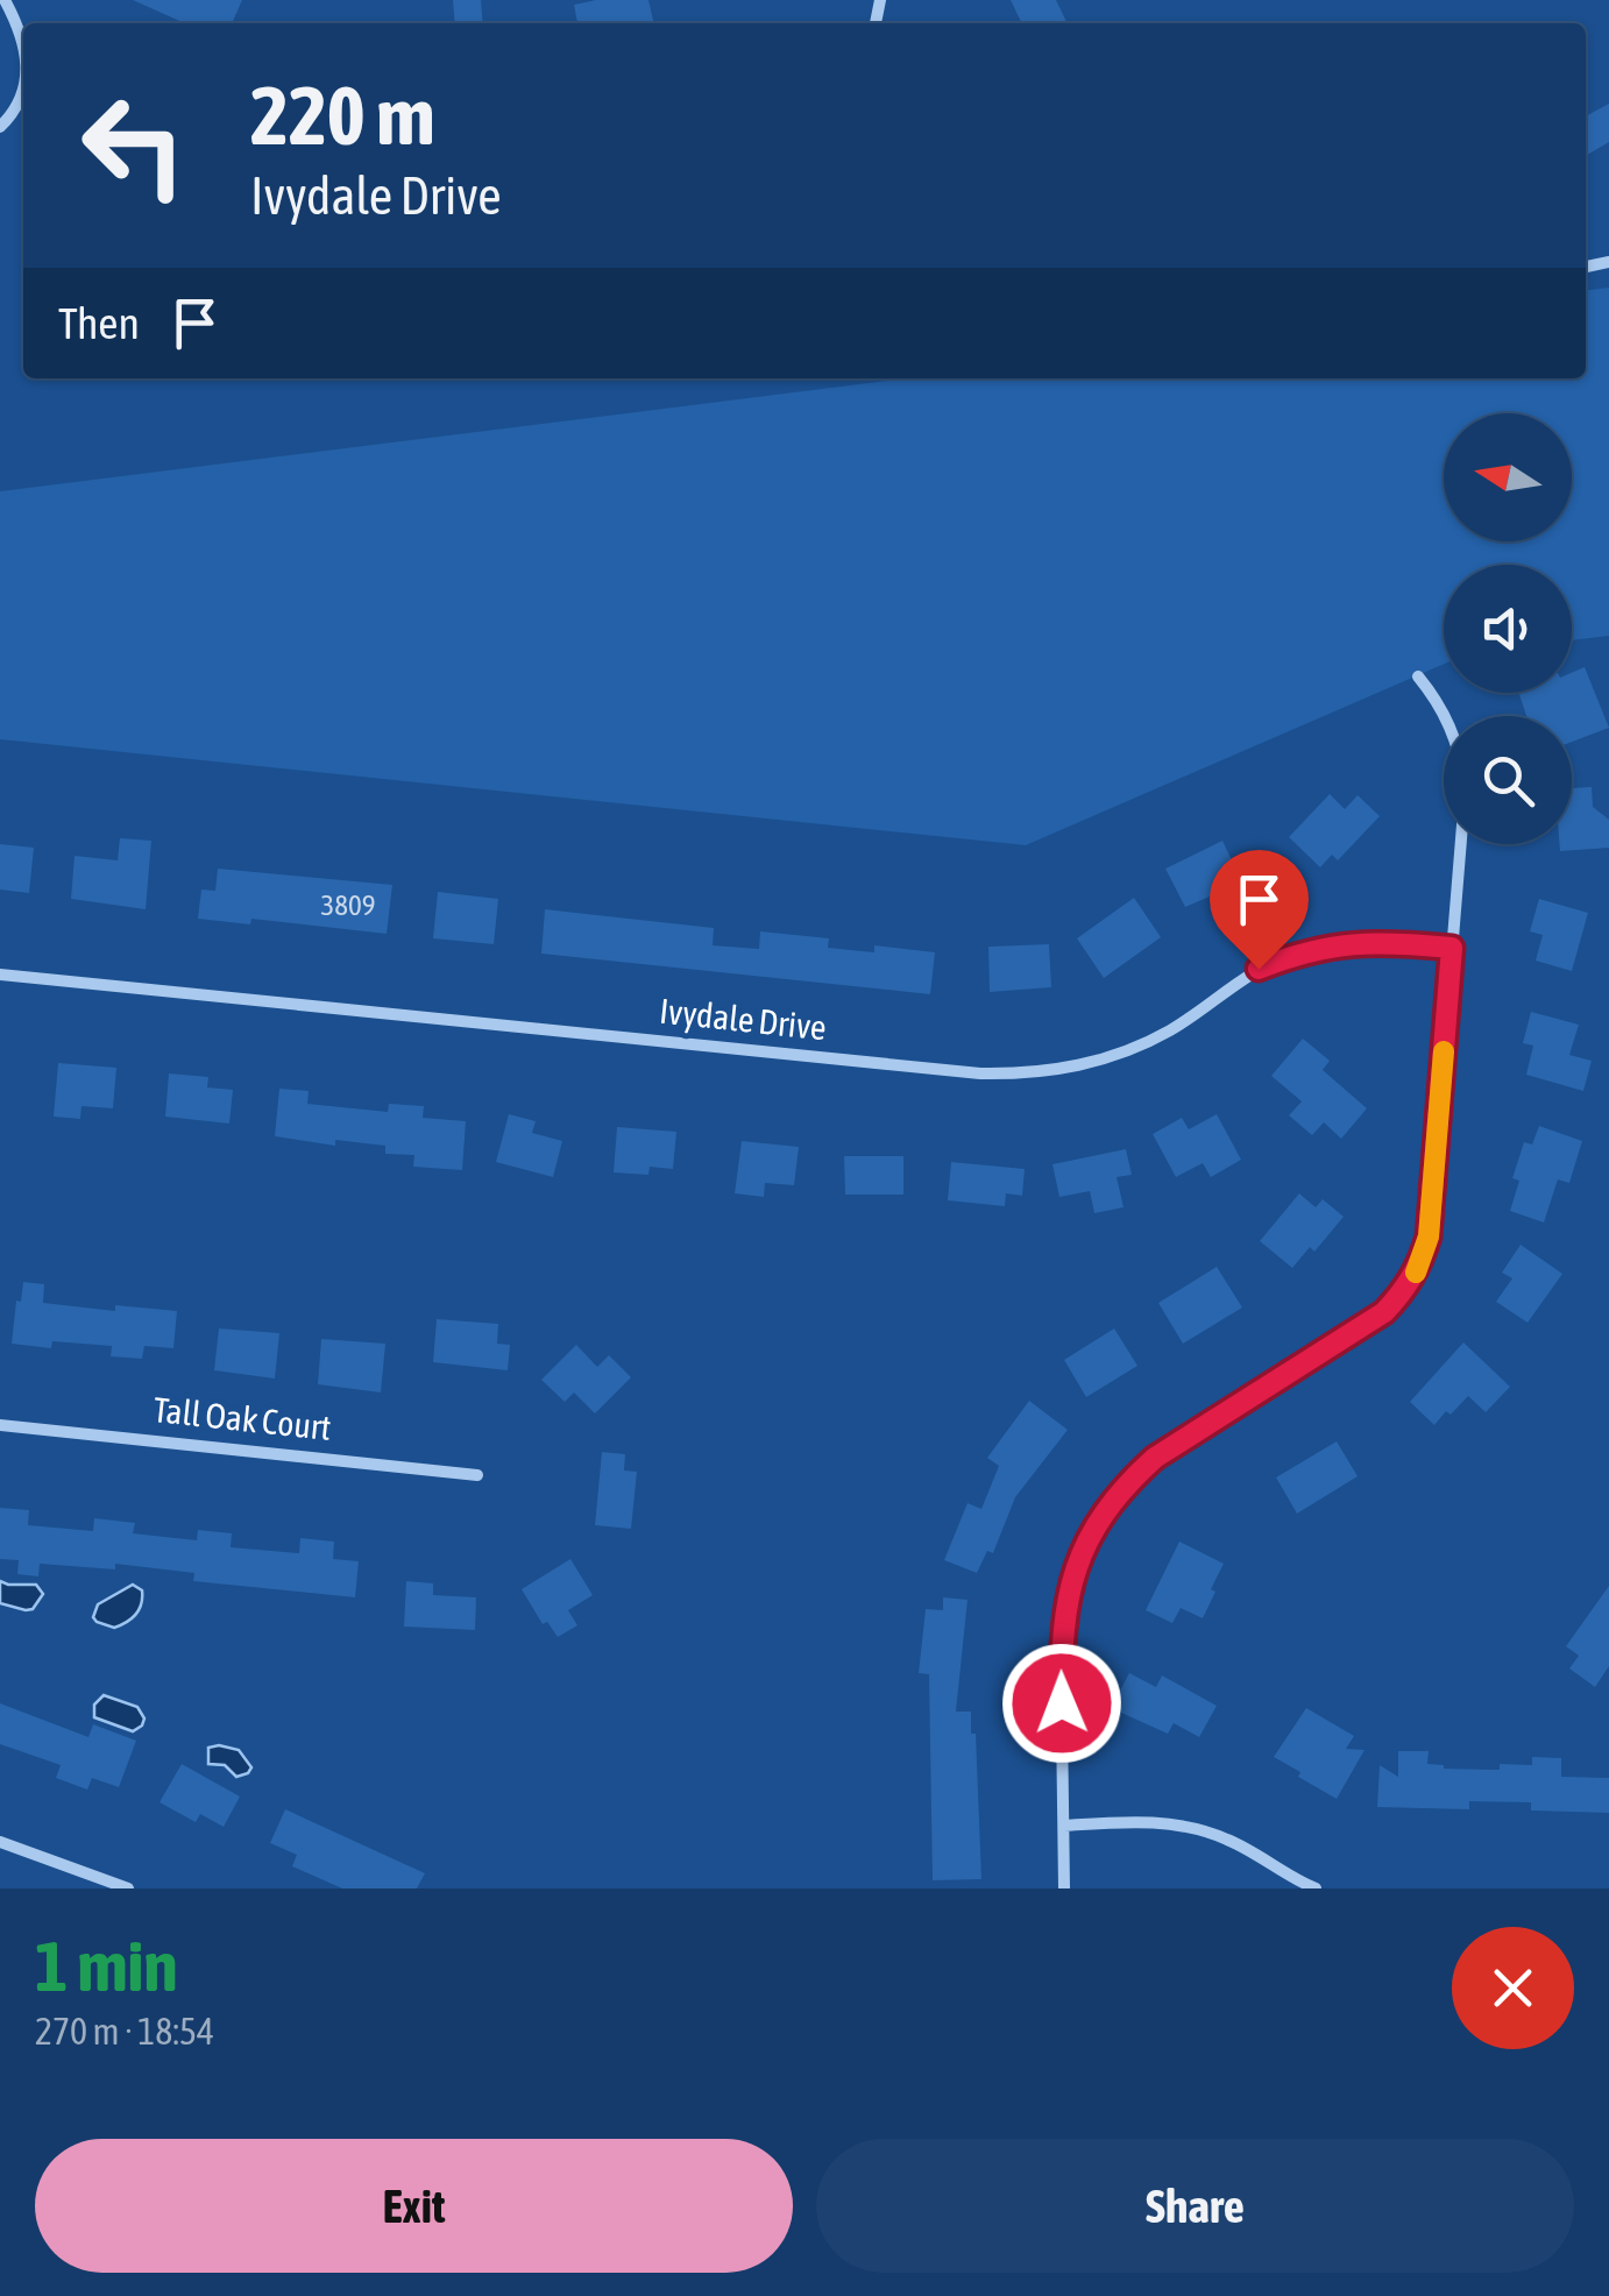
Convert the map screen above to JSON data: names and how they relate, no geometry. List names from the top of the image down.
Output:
{
  "streets": {
    "street": ["Ivydale Drive", "Tall Oak Court"]
  },
  "house_numbers": ["3809"],
  "north": "left",
  "page": {
    "turn": ["220 m", "Ivydale Drive"],
    "then": "Then",
    "heading": ["1 min", "270 m · 18:54"],
    "buttons": ["Exit", "Share"]
  }
}
